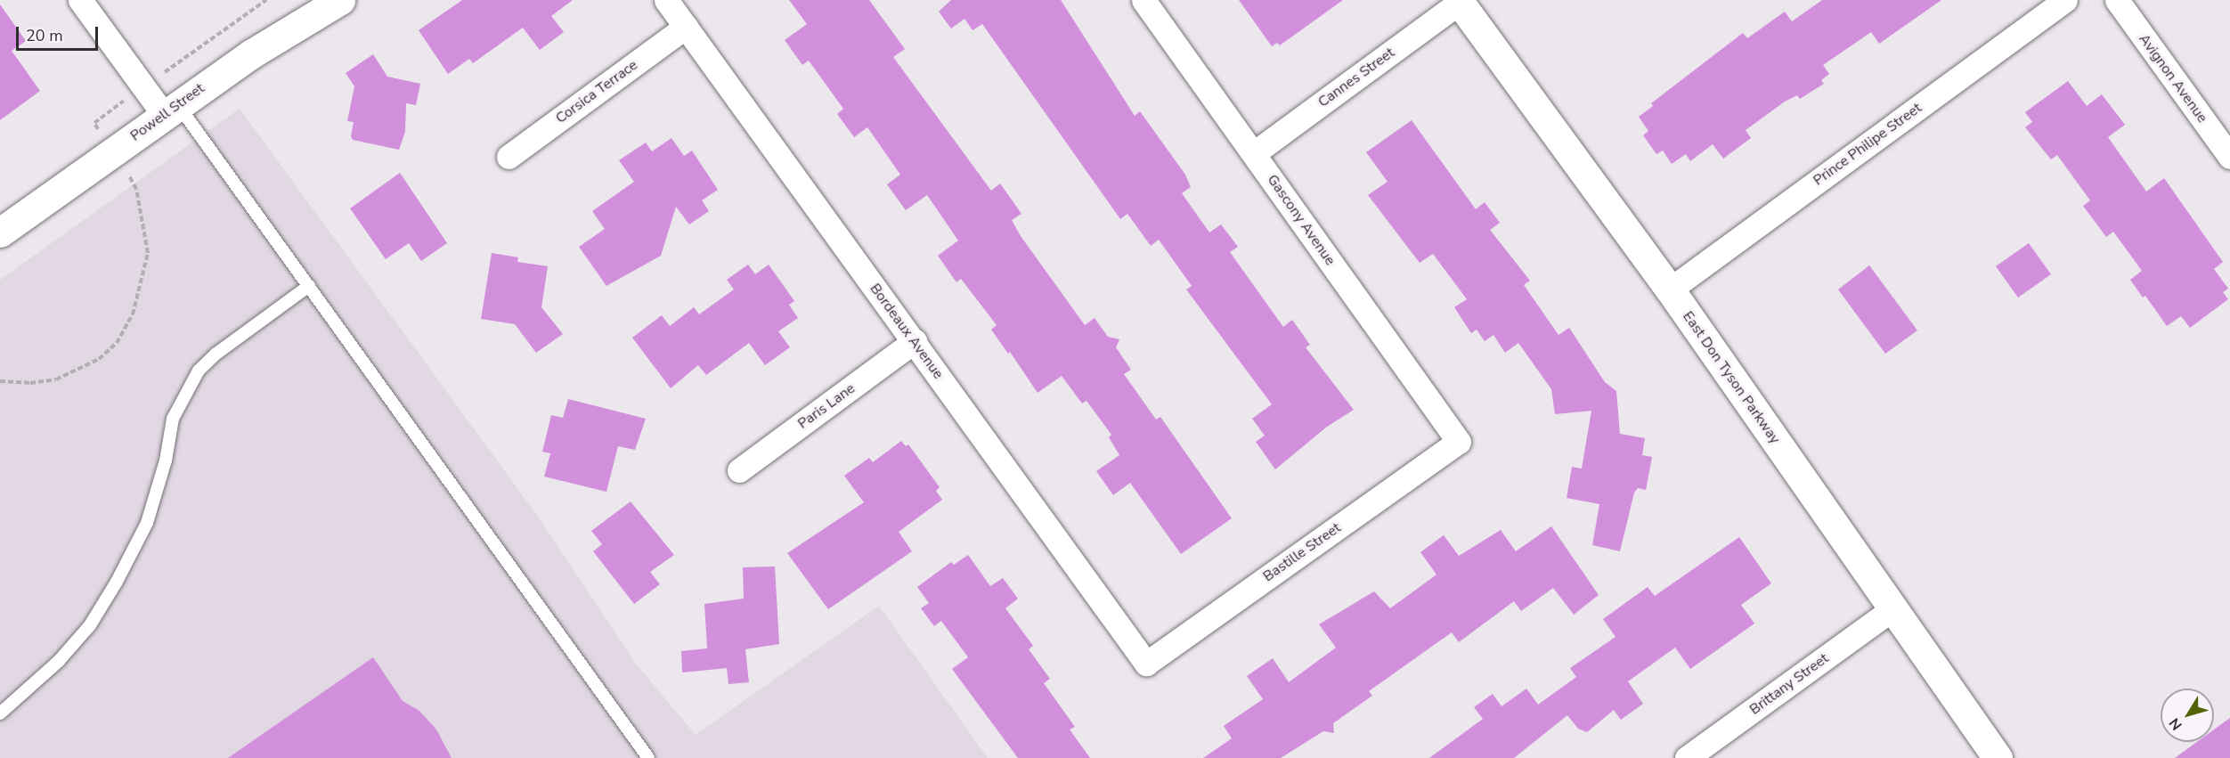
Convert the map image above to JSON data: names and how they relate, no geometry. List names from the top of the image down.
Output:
{
  "streets": {
    "main road": ["Powell Street", "East Don Tyson Parkway"],
    "street": [
      "Cannes Street",
      "Avignon Avenue",
      "Corsica Terrace",
      "Prince Philipe Street",
      "Gascony Avenue",
      "Bordeaux Avenue",
      "Paris Lane",
      "Bastille Street",
      "Brittany Street"
    ]
  },
  "crossings": [
    ["Cannes Street", "Gascony Avenue"],
    ["Cannes Street", "East Don Tyson Parkway"],
    ["Corsica Terrace", "Bordeaux Avenue"],
    ["Prince Philipe Street", "East Don Tyson Parkway"],
    ["Gascony Avenue", "Bastille Street"],
    ["Bordeaux Avenue", "Paris Lane"],
    ["Bordeaux Avenue", "Bastille Street"],
    ["East Don Tyson Parkway", "Brittany Street"]
  ],
  "scale_bar": "20 m",
  "north": "bottom left"
}
